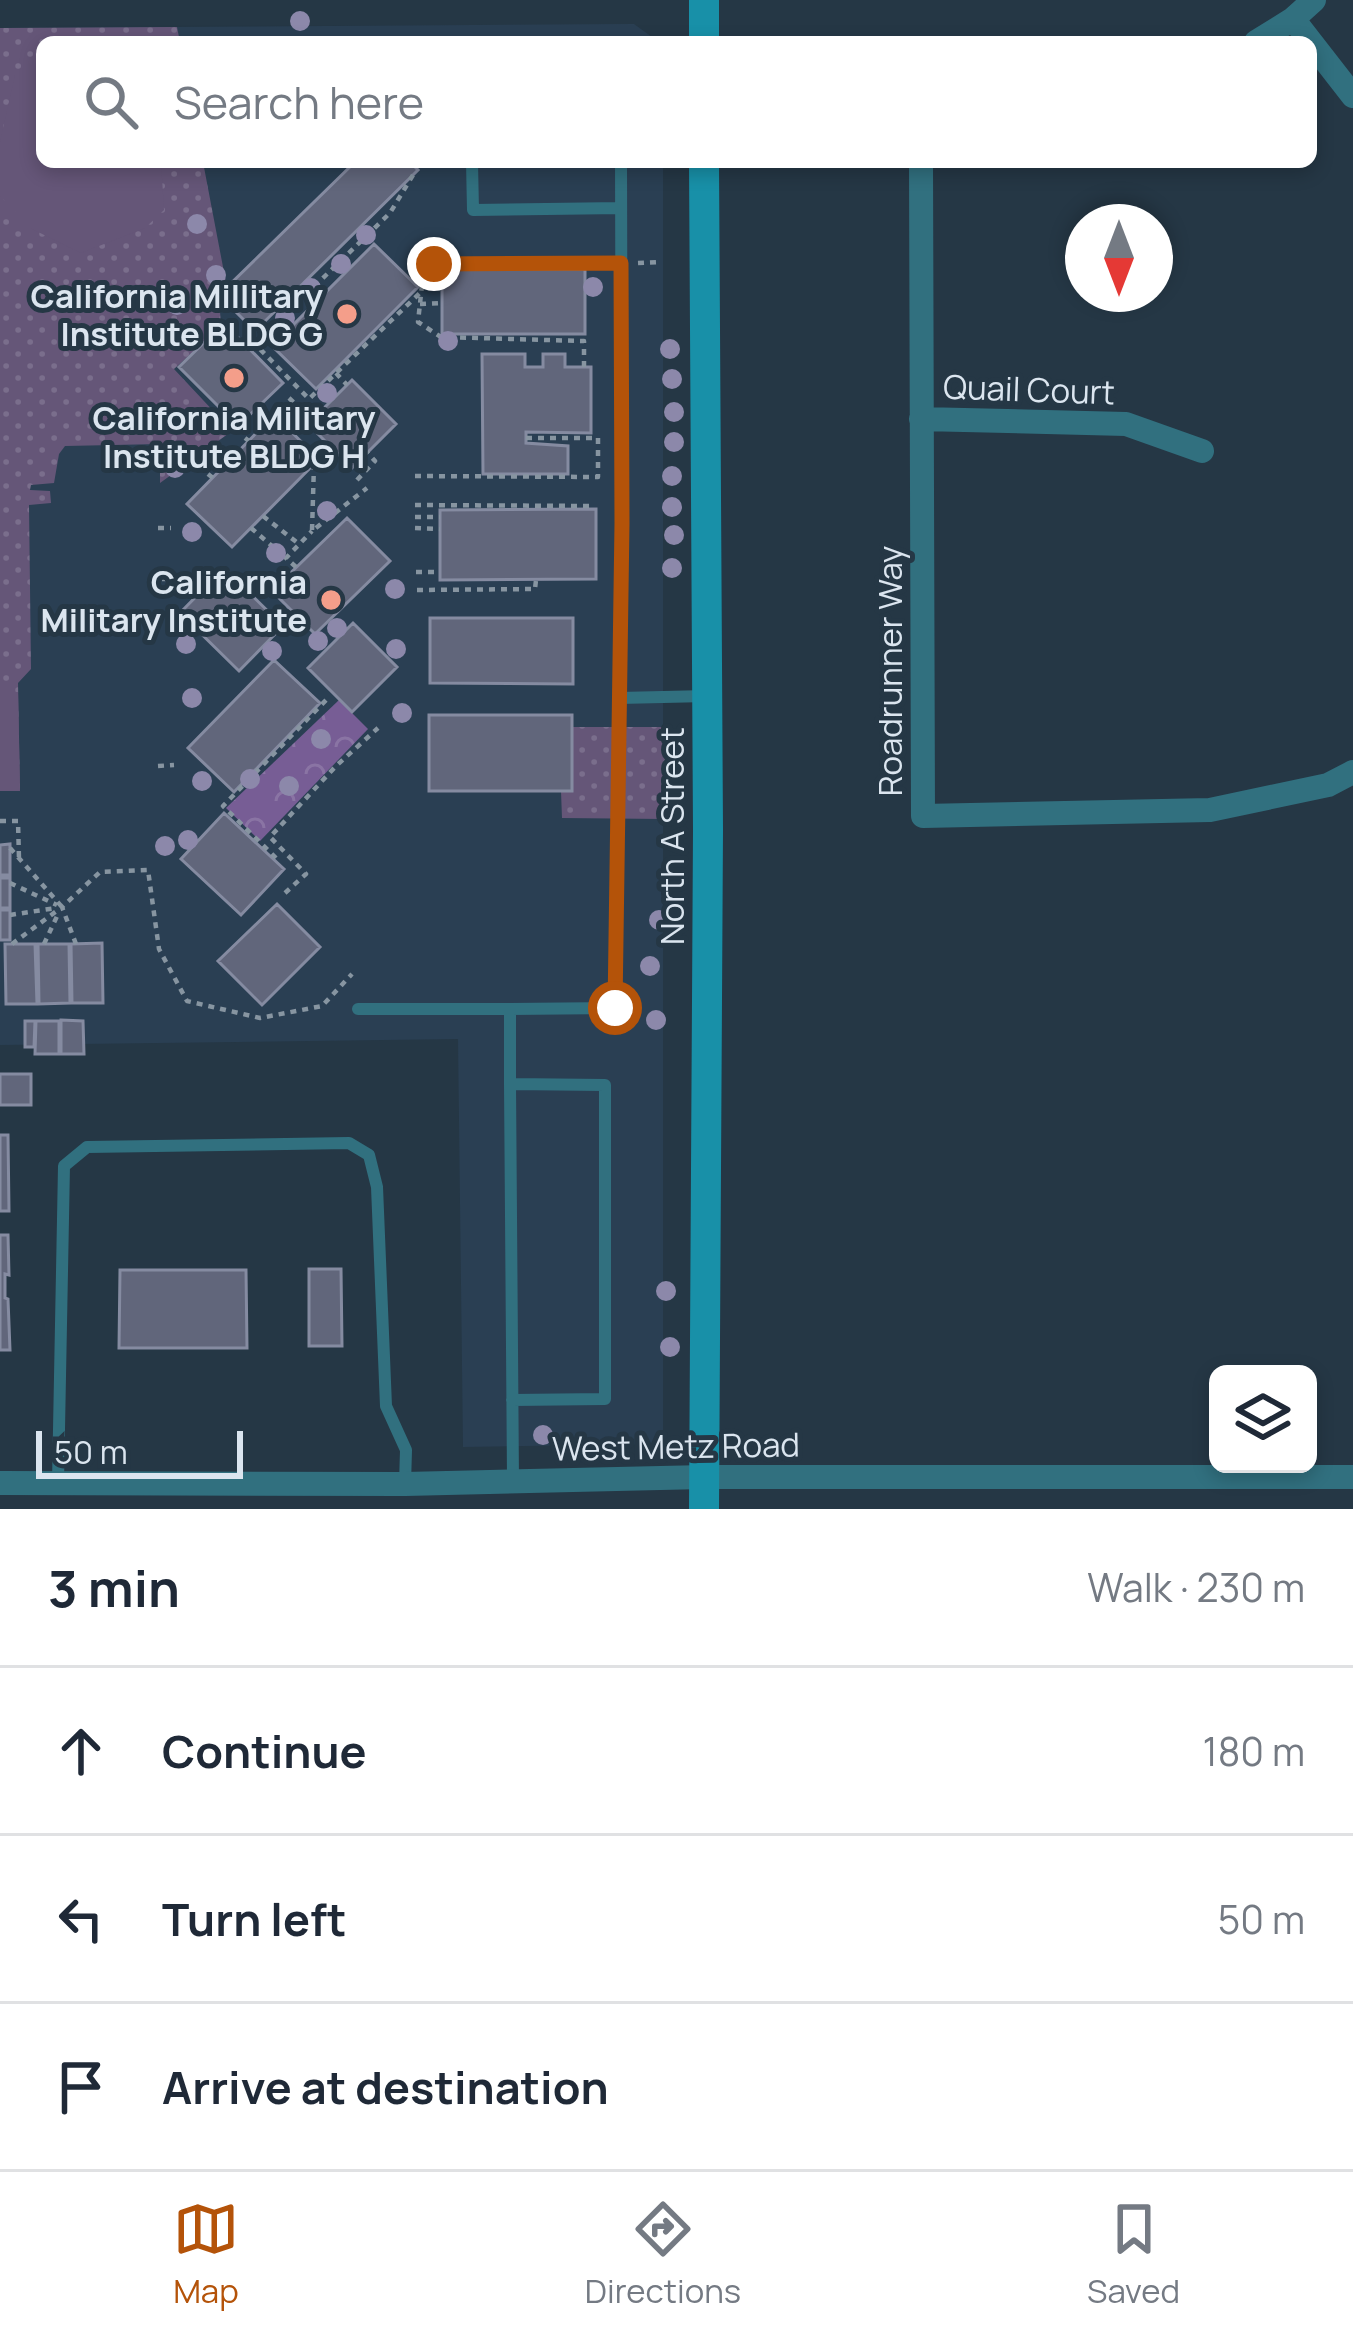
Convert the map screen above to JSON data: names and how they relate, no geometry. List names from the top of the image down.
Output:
{
  "streets": {
    "main road": ["North A Street"],
    "street": ["Quail Court", "Roadrunner Way", "West Metz Road"]
  },
  "crossings": [
    ["Quail Court", "Roadrunner Way"],
    ["North A Street", "West Metz Road"]
  ],
  "places": ["California Millitary Institute BLDG G", "California Military Institute BLDG H", "California Military Institute"],
  "scale_bar": "50 m",
  "north": "bottom",
  "page": {
    "search": "Search here",
    "scale": "50 m",
    "heading": ["3 min", "Walk · 230 m"],
    "list": [
      ["Continue", "180 m"],
      ["Turn left", "50 m"],
      "Arrive at destination"
    ],
    "nav": ["Map", "Directions", "Saved"]
  }
}
